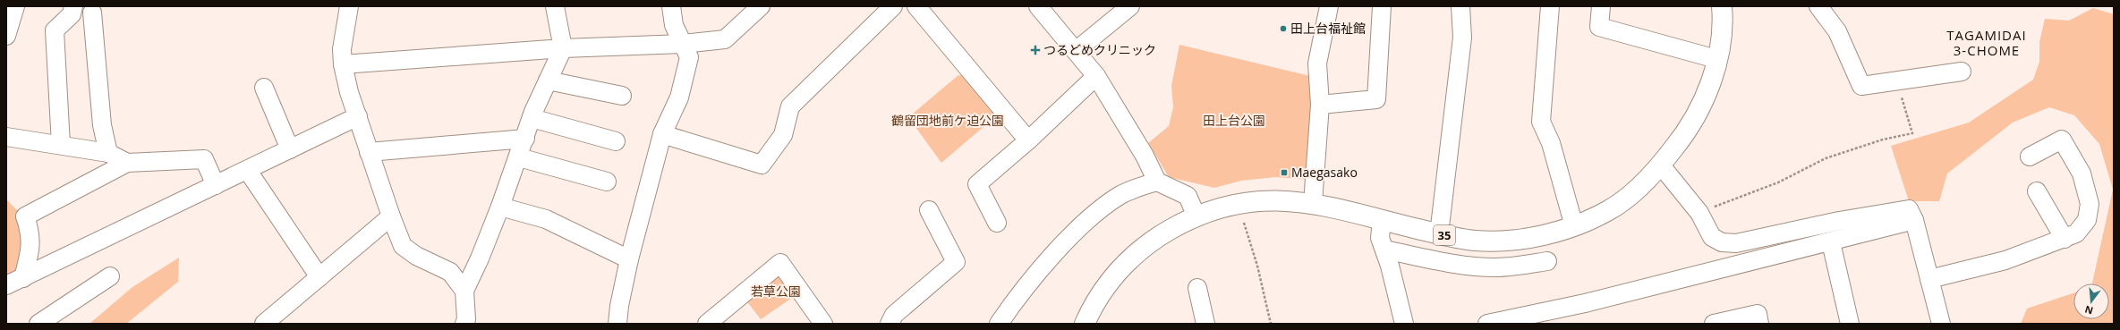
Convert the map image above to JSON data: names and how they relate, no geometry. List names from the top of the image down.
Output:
{
  "streets": {
    "main road": ["35"]
  },
  "districts": ["TAGAMIDAI 3-CHOME"],
  "parks": ["鶴留団地前ケ迫公園", "田上台公園", "若草公園"],
  "places": {
    "other": ["田上台福祉館"],
    "health": ["つるどめクリニック"],
    "transit": ["Maegasako"]
  },
  "north": "bottom"
}
